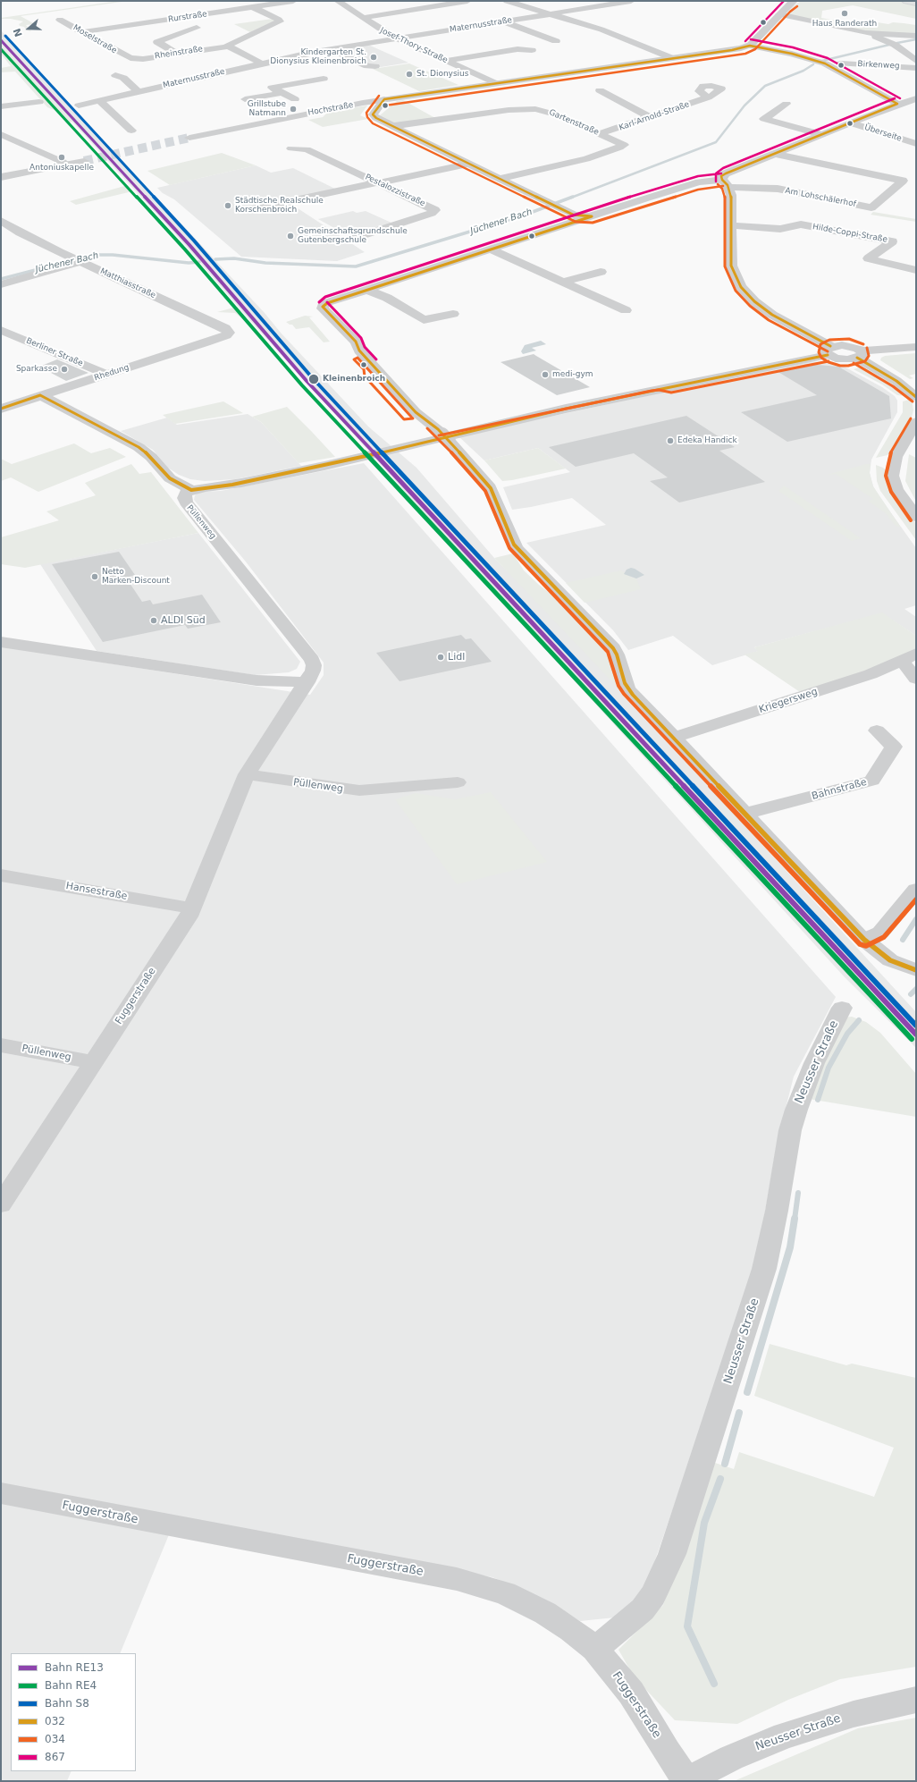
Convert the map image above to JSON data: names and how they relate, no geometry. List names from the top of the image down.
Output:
{
  "streets": {
    "street": [
      "Rurstraße",
      "Maternusstraße",
      "Moselstraße",
      "Josef-Thory-Straße",
      "Rheinstraße",
      "Birkenweg",
      "Hochstraße",
      "Karl-Arnold-Straße",
      "Gartenstraße",
      "Überseite",
      "Pestalozzistraße",
      "Am Lohschälerhof",
      "Hilde-Coppi-Straße",
      "Matthiasstraße",
      "Berliner Straße",
      "Rhedung",
      "Püllenweg",
      "Kriegersweg",
      "Bahnstraße",
      "Hansestraße",
      "Fuggerstraße",
      "Neusser Straße"
    ]
  },
  "crossings": [
    ["Rurstraße", "Moselstraße"],
    ["Rurstraße", "Rheinstraße"],
    ["Maternusstraße", "Josef-Thory-Straße"],
    ["Moselstraße", "Rheinstraße"],
    ["Josef-Thory-Straße", "Hochstraße"],
    ["Karl-Arnold-Straße", "Gartenstraße"],
    ["Matthiasstraße", "Rhedung"],
    ["Berliner Straße", "Rhedung"],
    ["Rhedung", "Püllenweg"],
    ["Püllenweg", "Fuggerstraße"],
    ["Hansestraße", "Fuggerstraße"],
    ["Fuggerstraße", "Neusser Straße"]
  ],
  "water": ["Jüchener Bach"],
  "places": [
    "Haus Randerath",
    "Kindergarten St. Dionysius Kleinenbroich",
    "St. Dionysius",
    "Grillstube Natmann",
    "Antoniuskapelle",
    "Städtische Realschule Korschenbroich",
    "Gemeinschaftsgrundschule Gutenbergschule",
    "Sparkasse",
    "medi-gym",
    "Kleinenbroich",
    "Edeka Handick",
    "Netto Marken-Discount",
    "ALDI Süd",
    "Lidl"
  ],
  "lines": [
    "transit line 867",
    "transit line 034",
    "rail line S8",
    "rail line RE13",
    "transit line 032",
    "rail line RE4"
  ],
  "legend": [
    "Bahn RE13",
    "Bahn RE4",
    "Bahn S8",
    "032",
    "034",
    "867"
  ],
  "north": "left"
}
